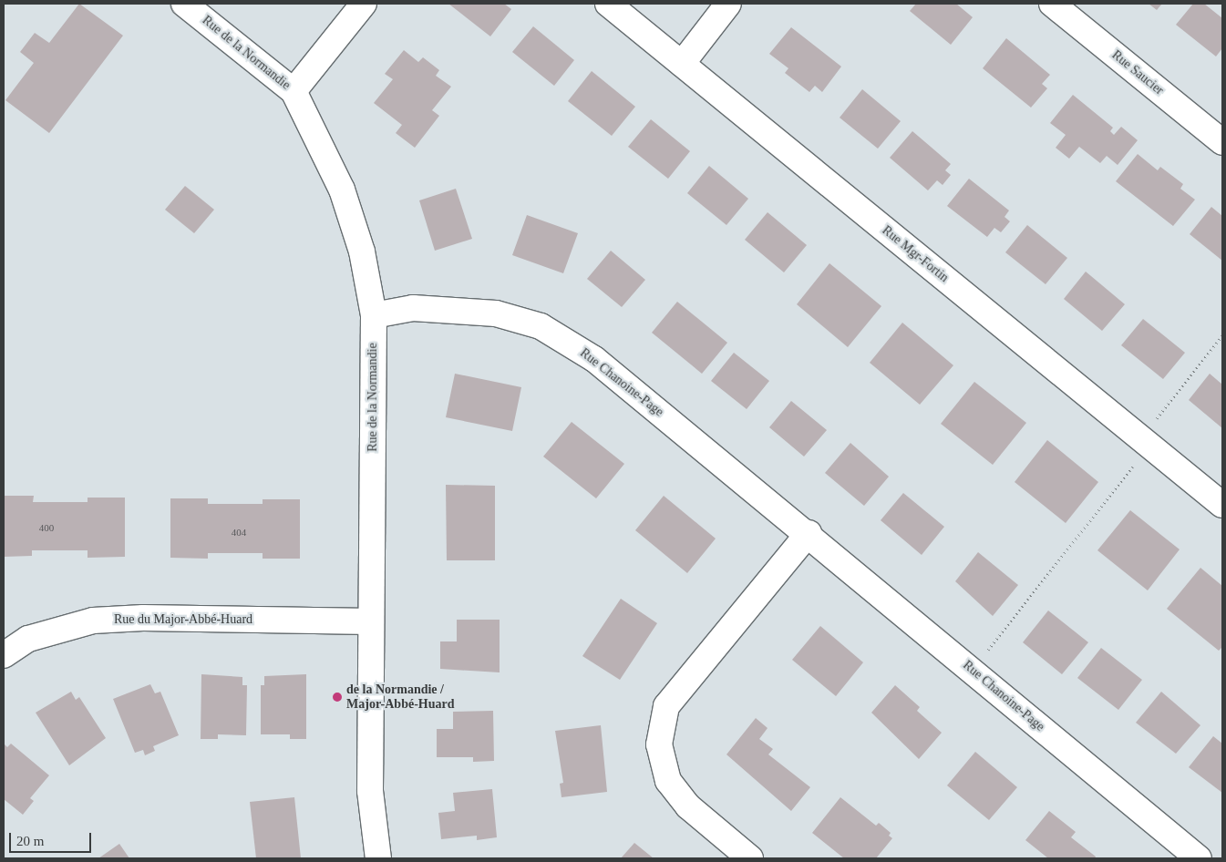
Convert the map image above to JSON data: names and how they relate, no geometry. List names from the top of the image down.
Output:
{
  "streets": {
    "street": [
      "Rue de la Normandie",
      "Rue Saucier",
      "Rue Mgr-Fortin",
      "Rue Chanoine-Page",
      "Rue du Major-Abbé-Huard"
    ]
  },
  "crossings": [
    ["Rue de la Normandie", "Rue Chanoine-Page"],
    ["Rue de la Normandie", "Rue du Major-Abbé-Huard"]
  ],
  "places": ["de la Normandie / Major-Abbé-Huard"],
  "house_numbers": ["400", "404"],
  "scale_bar": "20 m"
}
